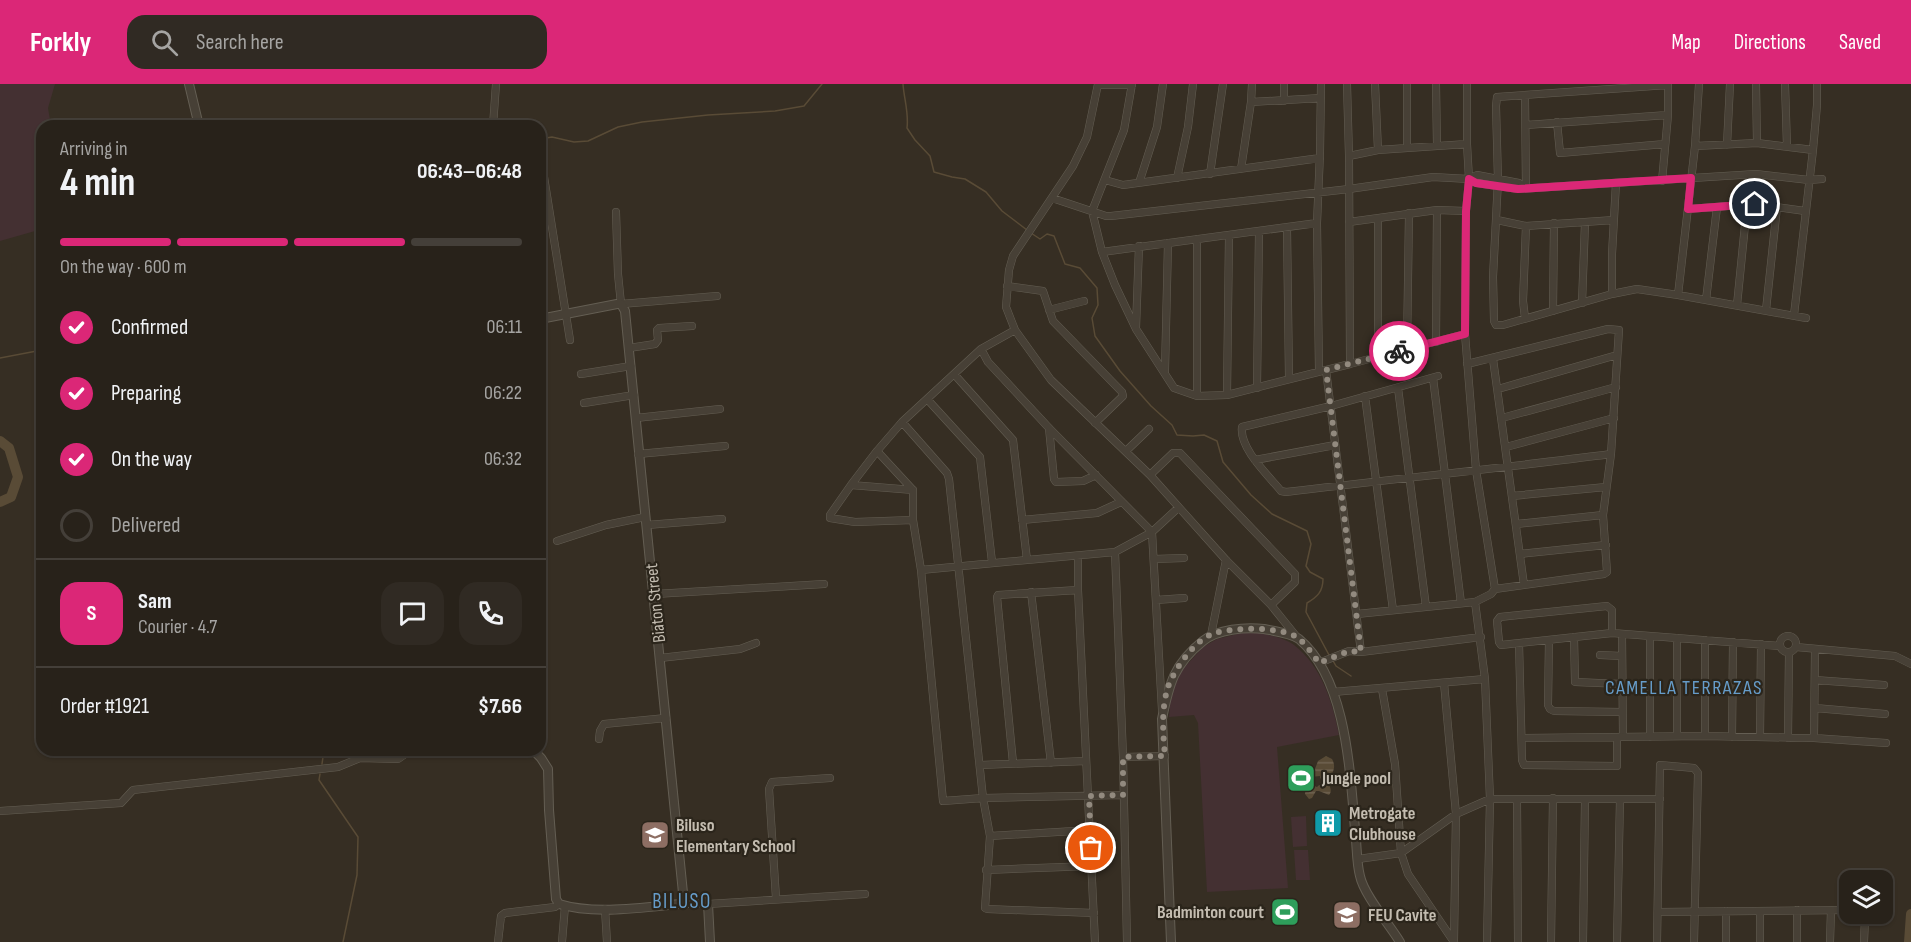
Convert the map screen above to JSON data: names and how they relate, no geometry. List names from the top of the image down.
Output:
{
  "streets": {
    "street": ["Biaton Street"]
  },
  "districts": ["CAMELLA TERRAZAS", "BILUSO"],
  "places": {
    "sports": ["Jungle pool", "Badminton court"],
    "building": ["Metrogate Clubhouse"],
    "school or university": ["Biluso Elementary School", "FEU Cavite"]
  },
  "page": {
    "header": "Forkly",
    "search": "Search here",
    "nav": ["Map", "Directions", "Saved"],
    "heading": ["4 min", "Arriving in", "06:43–06:48"],
    "panel": [
      "Sam",
      "Courier · 4.7",
      "Order #1921",
      "$7.66"
    ],
    "bar": "On the way · 600 m",
    "list": [
      ["Confirmed", "06:11"],
      ["Preparing", "06:22"],
      ["On the way", "06:32"],
      "Delivered"
    ],
    "round": "S"
  }
}
